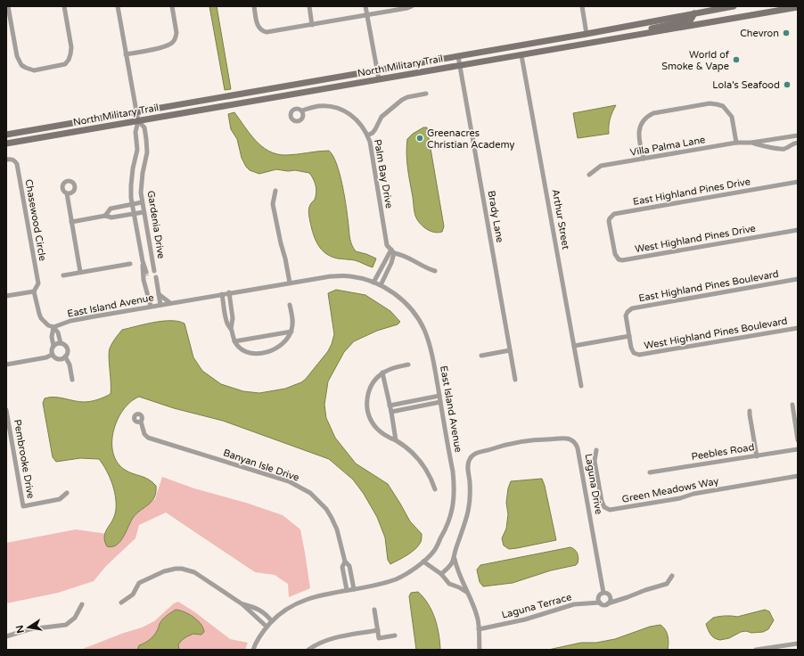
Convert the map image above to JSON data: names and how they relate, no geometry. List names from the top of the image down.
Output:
{
  "streets": {
    "main road": ["North Military Trail"],
    "street": [
      "Villa Palma Lane",
      "Palm Bay Drive",
      "East Highland Pines Drive",
      "Brady Lane",
      "Arthur Street",
      "Chasewood Circle",
      "Gardenia Drive",
      "West Highland Pines Drive",
      "East Highland Pines Boulevard",
      "East Island Avenue",
      "West Highland Pines Boulevard",
      "Peebles Road",
      "Pembrooke Drive",
      "Banyan Isle Drive",
      "Laguna Drive",
      "Green Meadows Way",
      "Laguna Terrace"
    ]
  },
  "crossings": [
    ["North Military Trail", "Brady Lane"],
    ["North Military Trail", "Arthur Street"],
    ["North Military Trail", "Gardenia Drive"],
    ["East Highland Pines Drive", "West Highland Pines Drive"],
    ["Chasewood Circle", "East Island Avenue"],
    ["Gardenia Drive", "East Island Avenue"],
    ["East Highland Pines Boulevard", "West Highland Pines Boulevard"],
    ["East Island Avenue", "Banyan Isle Drive"],
    ["Laguna Drive", "Laguna Terrace"]
  ],
  "places": [
    "Chevron",
    "World of Smoke & Vape",
    "Lola's Seafood",
    "Greenacres Christian Academy"
  ],
  "north": "left"
}
